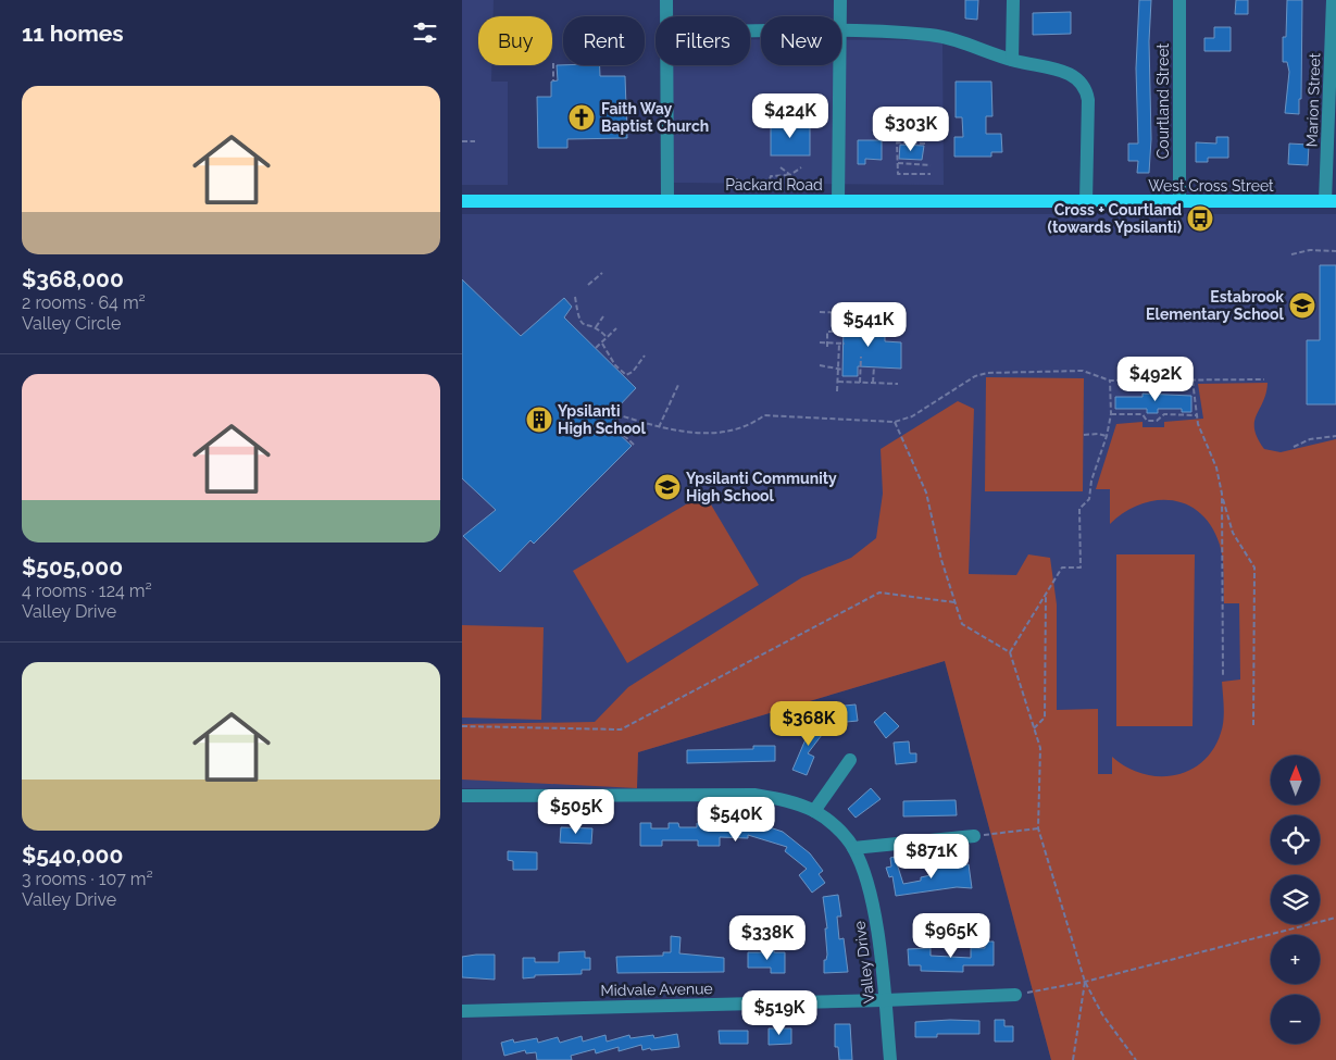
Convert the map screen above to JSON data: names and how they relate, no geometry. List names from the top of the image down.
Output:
{
  "streets": {
    "main road": ["Packard Road", "West Cross Street"],
    "street": [
      "Marion Street",
      "Courtland Street",
      "Valley Drive",
      "Midvale Avenue"
    ]
  },
  "crossings": [
    ["Marion Street", "West Cross Street"],
    ["Courtland Street", "West Cross Street"],
    ["Packard Road", "West Cross Street"],
    ["Valley Drive", "Midvale Avenue"]
  ],
  "places": {
    "church": ["Faith Way Baptist Church"],
    "bus stop": ["Cross + Courtland (towards Ypsilanti)"],
    "school or university": ["Estabrook Elementary School", "Ypsilanti Community High School"],
    "building": ["Ypsilanti High School"]
  },
  "north": "top",
  "page": {
    "heading": "11 homes",
    "chip": [
      "Buy",
      "Rent",
      "Filters",
      "New"
    ],
    "list": [
      {
        "name": "$368,000",
        "note": "2 rooms · 64 m² · Valley Circle"
      },
      {
        "name": "$505,000",
        "note": "4 rooms · 124 m² · Valley Drive"
      },
      {
        "name": "$540,000",
        "note": "3 rooms · 107 m² · Valley Drive"
      }
    ],
    "price": [
      "$424K",
      "$303K",
      "$541K",
      "$492K",
      "$368K",
      "$505K",
      "$540K",
      "$871K",
      "$965K",
      "$338K",
      "$519K"
    ],
    "map_buttons": ["+", "−"]
  }
}
